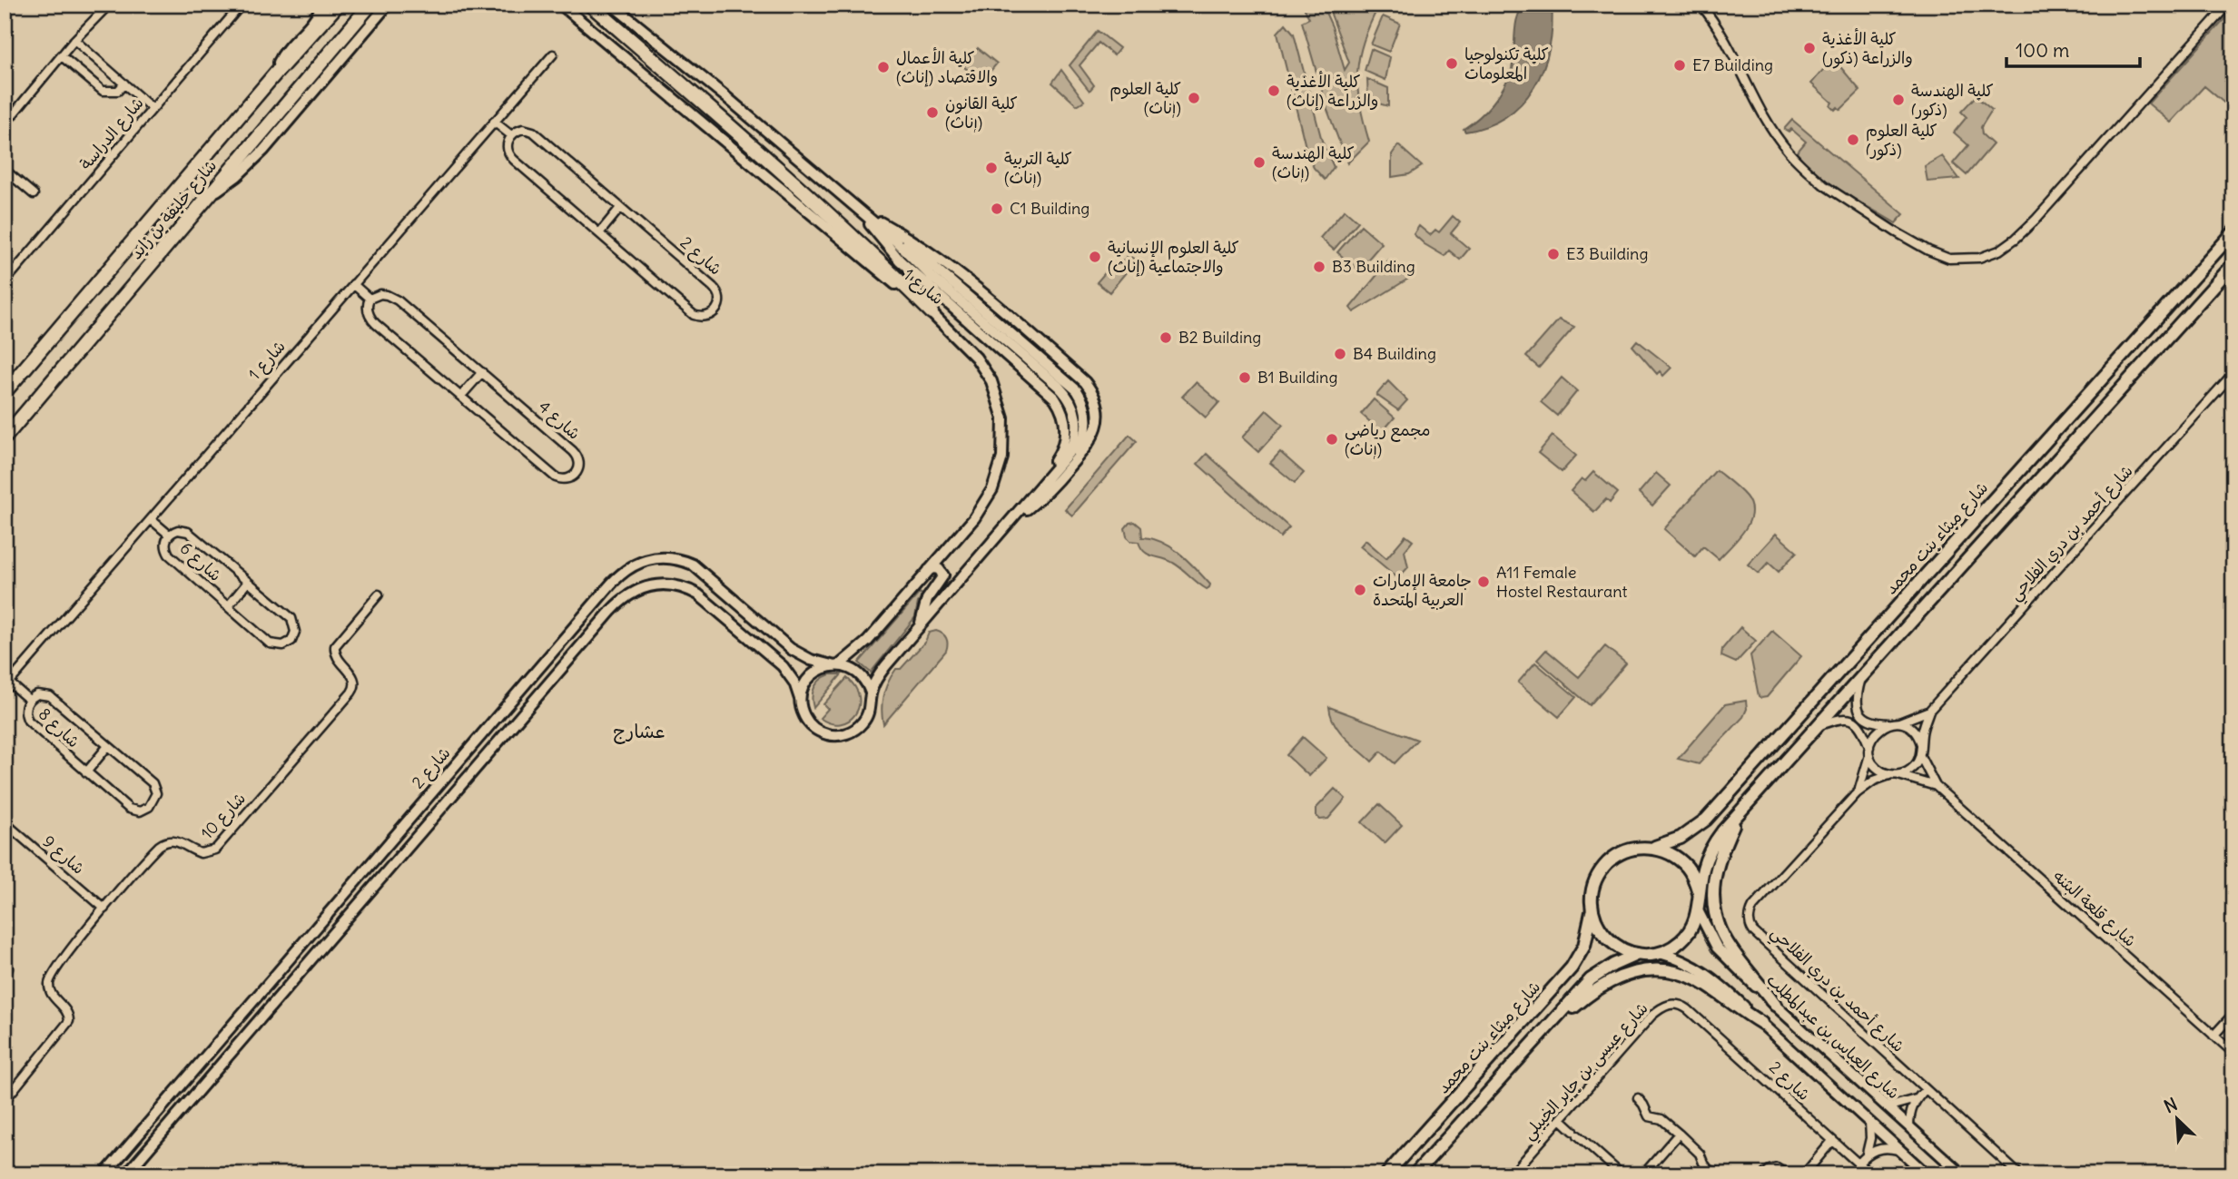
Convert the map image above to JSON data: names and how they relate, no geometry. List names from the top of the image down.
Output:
{
  "streets": {
    "highway": ["شارع خليفة بن زايد"],
    "main road": ["شارع ميثاء بنت محمد"],
    "street": [
      "شارع الدراسة",
      "شارع 2",
      "شارع 1",
      "شارع 4",
      "شارع أحمد بن دري الفلاحي",
      "شارع 6",
      "شارع 8",
      "شارع 10",
      "شارع 9",
      "شارع قلعة البثنه",
      "شارع العباس بن عبدالمطلب",
      "شارع عيسى بن جابر الخييلي"
    ]
  },
  "crossings": [
    ["شارع 2", "شارع 1"],
    ["شارع 2", "شارع عيسى بن جابر الخييلي"],
    ["شارع 1", "شارع 4"],
    ["شارع 1", "شارع 6"],
    ["شارع 1", "شارع 8"],
    ["شارع أحمد بن دري الفلاحي", "شارع قلعة البثنه"],
    ["شارع ميثاء بنت محمد", "شارع العباس بن عبدالمطلب"],
    ["شارع 10", "شارع 9"]
  ],
  "districts": ["عشارج"],
  "places": [
    "كلية الأغذية والزراعة (ذكور)",
    "كلية تكنولوجيا المعلومات",
    "E7 Building",
    "كلية الأعمال والاقتصاد (إناث)",
    "كلية الأغذية والزراعة (إناث)",
    "كلية العلوم (إناث)",
    "كلية الهندسة (ذكور)",
    "كلية القانون (إناث)",
    "كلية العلوم (ذكور)",
    "كلية الهندسة (إناث)",
    "كلية التربية (إناث)",
    "C1 Building",
    "E3 Building",
    "كلية العلوم الإنسانية والاجتماعية (إناث)",
    "B3 Building",
    "B2 Building",
    "B4 Building",
    "B1 Building",
    "مجمع رياضي (إناث)",
    "A11 Female Hostel Restaurant",
    "جامعة الإمارات العربية المتحدة"
  ],
  "scale_bar": "100 m",
  "north": "top left"
}
